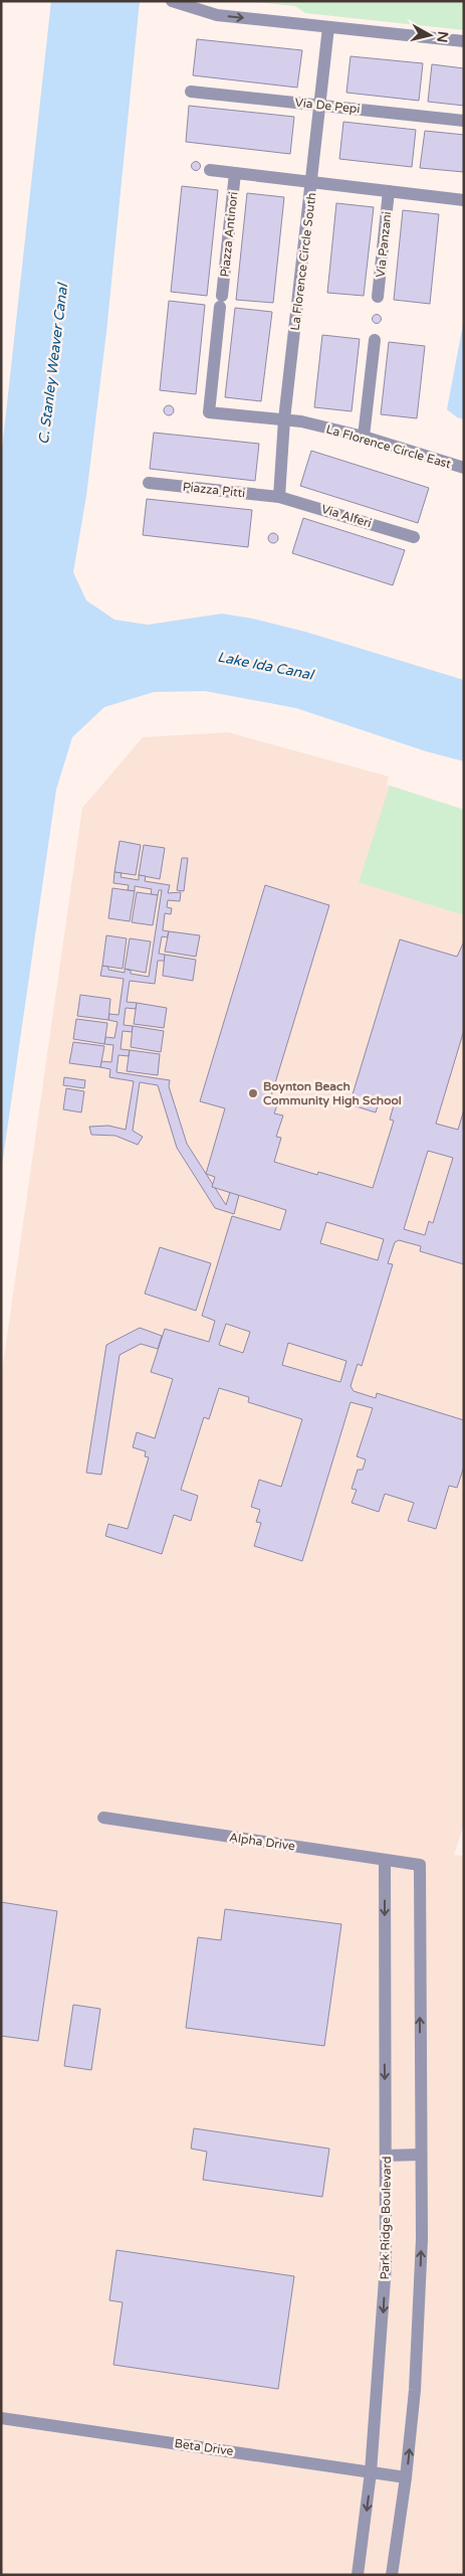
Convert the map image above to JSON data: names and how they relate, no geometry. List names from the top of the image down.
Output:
{
  "streets": {
    "street": [
      "Via De Pepi",
      "Piazza Antinori",
      "Via Panzani",
      "La Florence Circle South",
      "La Florence Circle East",
      "Piazza Pitti",
      "Via Alferi",
      "Alpha Drive",
      "Park Ridge Boulevard",
      "Beta Drive"
    ]
  },
  "crossings": [
    ["Via De Pepi", "La Florence Circle South"],
    ["Piazza Antinori", "Via Panzani"],
    ["Piazza Antinori", "La Florence Circle South"],
    ["Piazza Antinori", "La Florence Circle East"],
    ["La Florence Circle South", "La Florence Circle East"],
    ["La Florence Circle South", "Piazza Pitti"],
    ["La Florence Circle South", "Via Alferi"],
    ["Piazza Pitti", "Via Alferi"],
    ["Alpha Drive", "Park Ridge Boulevard"],
    ["Park Ridge Boulevard", "Beta Drive"]
  ],
  "one_way": ["Alpha Drive"],
  "water": ["C. Stanley Weaver Canal", "Lake Ida Canal"],
  "places": ["Boynton Beach Community High School"],
  "north": "right"
}
